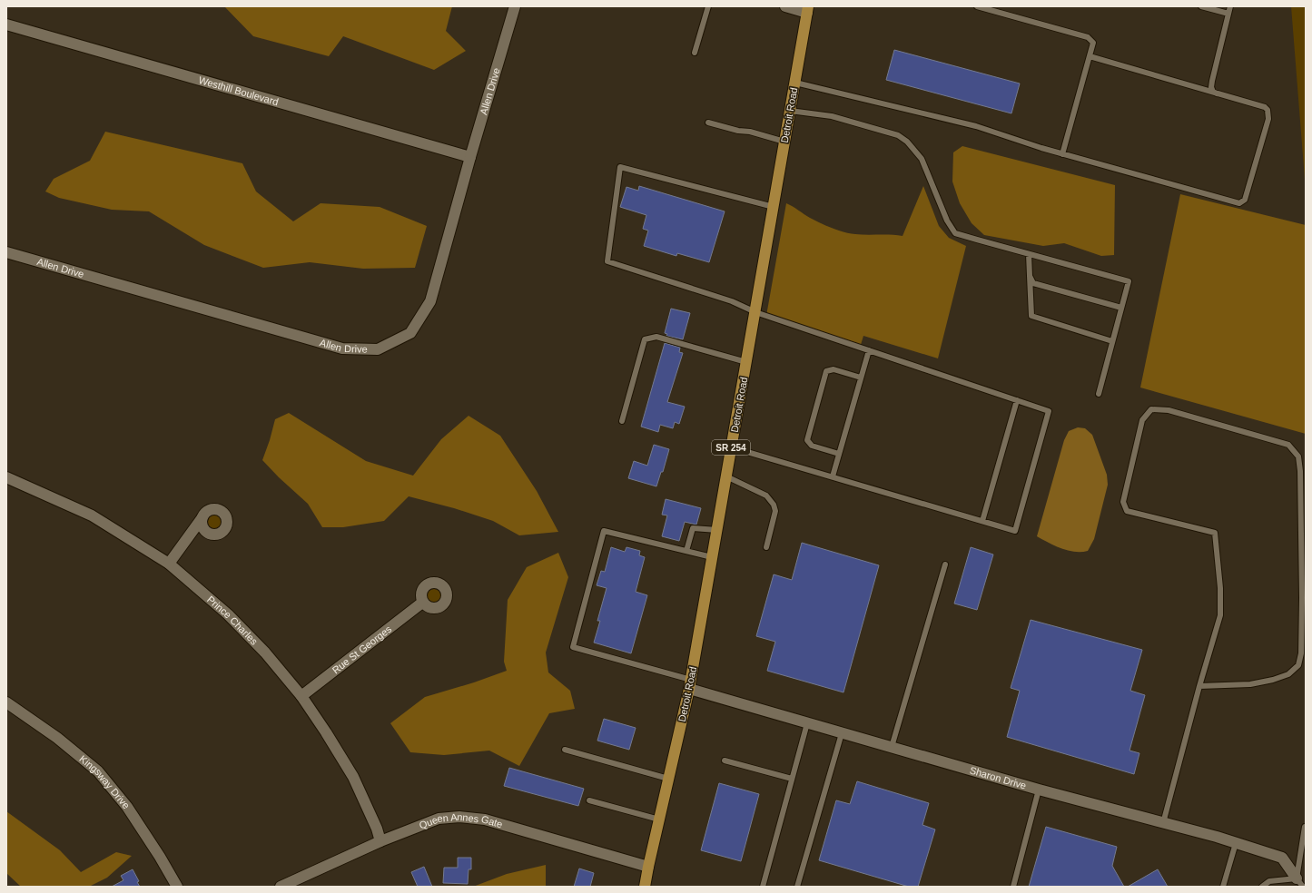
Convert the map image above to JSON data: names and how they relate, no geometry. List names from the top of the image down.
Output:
{
  "streets": {
    "main road": ["Detroit Road", "SR 254"],
    "street": [
      "Westhill Boulevard",
      "Allen Drive",
      "Prince Charles",
      "Rue St Georges",
      "Sharon Drive",
      "Kingsway Drive",
      "Queen Annes Gate"
    ]
  },
  "crossings": [
    ["Westhill Boulevard", "Allen Drive"],
    ["Detroit Road", "Sharon Drive"],
    ["Detroit Road", "Queen Annes Gate"],
    ["Prince Charles", "Rue St Georges"],
    ["Prince Charles", "Queen Annes Gate"]
  ]
}
